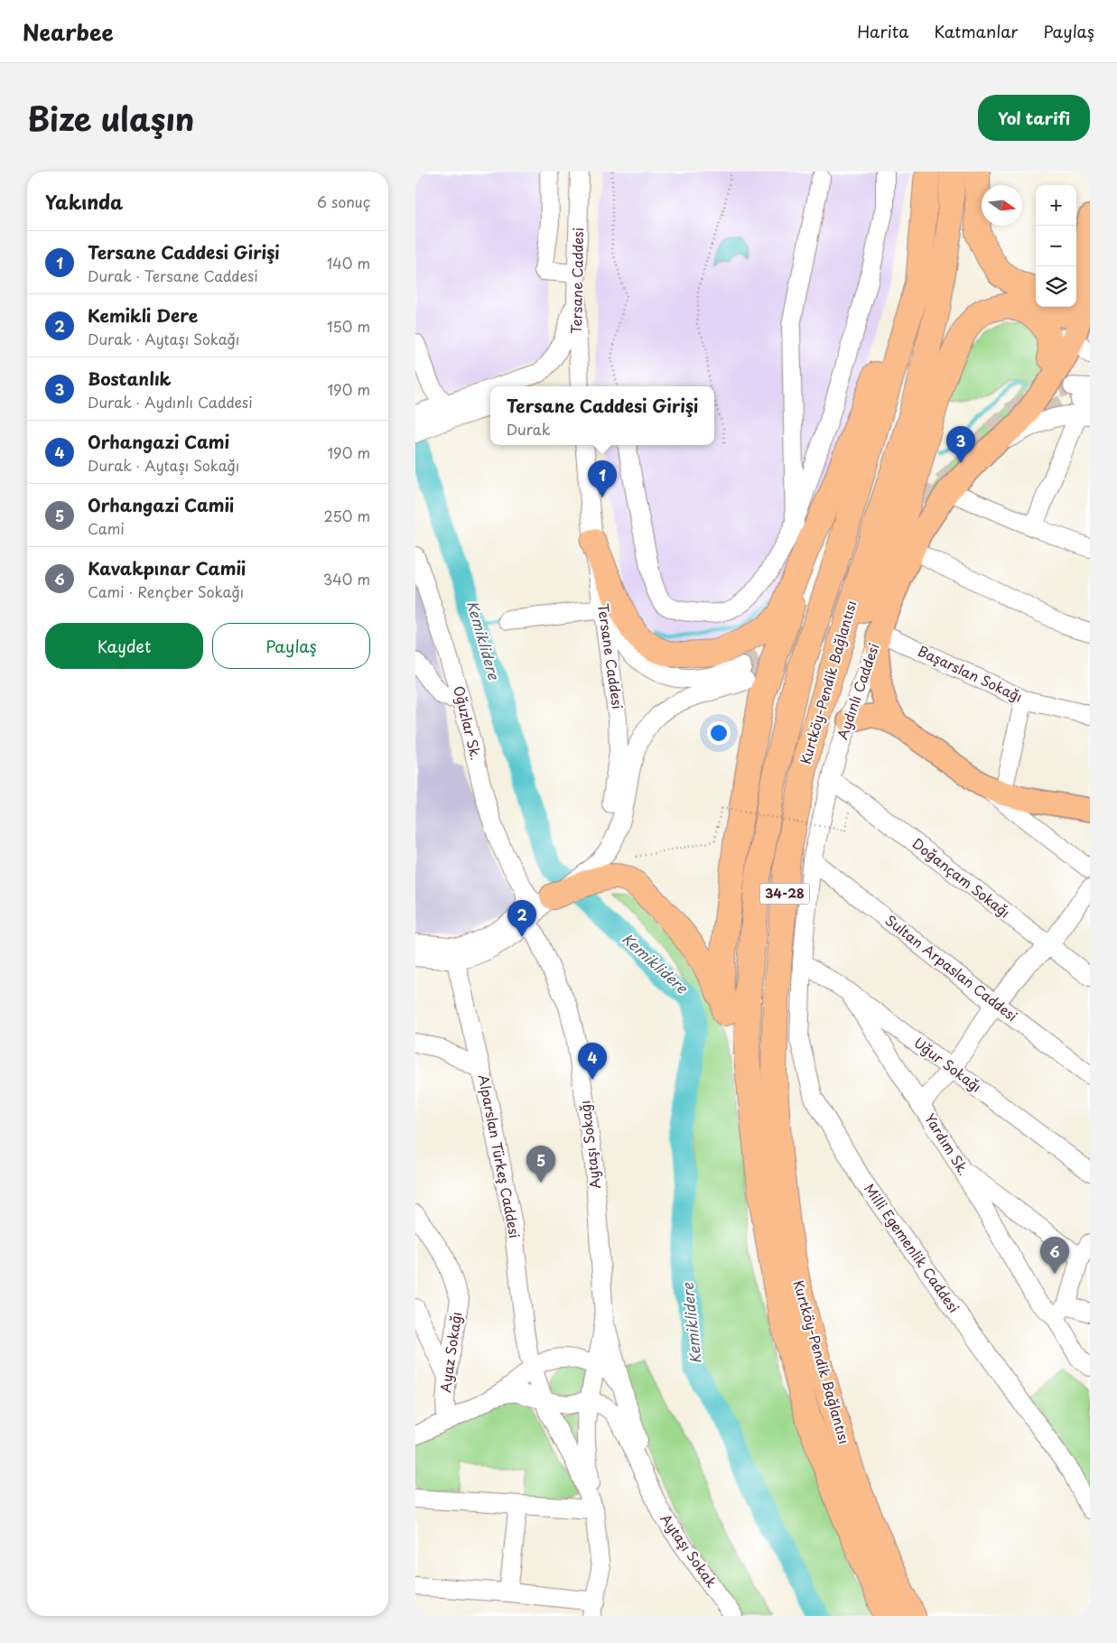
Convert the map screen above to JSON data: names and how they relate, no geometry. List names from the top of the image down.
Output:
{
  "streets": {
    "highway": ["Kurtköy-Pendik Bağlantısı", "34-28"],
    "main road": ["Aydınlı Caddesi"],
    "street": [
      "Tersane Caddesi",
      "Başarslan Sokağı",
      "Oğuzlar Sk.",
      "Doğançam Sokağı",
      "Sultan Arpaslan Caddesi",
      "Uğur Sokağı",
      "Aytaşı Sokağı",
      "Yardım Sk.",
      "Alparslan Türkeş Caddesi",
      "Milli Egemenlik Caddesi",
      "Ayaz Sokağı",
      "Aytaşı Sokak"
    ]
  },
  "crossings": [
    ["Başarslan Sokağı", "Aydınlı Caddesi"],
    ["Aydınlı Caddesi", "Doğançam Sokağı"],
    ["Aydınlı Caddesi", "Sultan Arpaslan Caddesi"],
    ["Aydınlı Caddesi", "Uğur Sokağı"],
    ["Aydınlı Caddesi", "Milli Egemenlik Caddesi"],
    ["Uğur Sokağı", "Yardım Sk."],
    ["Uğur Sokağı", "Milli Egemenlik Caddesi"]
  ],
  "water": ["Kemiklidere"],
  "north": "right",
  "page": {
    "header": "Nearbee",
    "nav": ["Harita", "Katmanlar", "Paylaş"],
    "title": "Bize ulaşın",
    "buttons": [
      "Yol tarifi",
      ["Kaydet", "Paylaş"]
    ],
    "heading": ["Yakında", "6 sonuç"],
    "map_buttons": ["+", "−"],
    "list": [
      {
        "mark": "1",
        "name": "Tersane Caddesi Girişi",
        "note": "Durak · Tersane Caddesi",
        "value": "140 m"
      },
      {
        "mark": "2",
        "name": "Kemikli Dere",
        "note": "Durak · Aytaşı Sokağı",
        "value": "150 m"
      },
      {
        "mark": "3",
        "name": "Bostanlık",
        "note": "Durak · Aydınlı Caddesi",
        "value": "190 m"
      },
      {
        "mark": "4",
        "name": "Orhangazi Cami",
        "note": "Durak · Aytaşı Sokağı",
        "value": "190 m"
      },
      {
        "mark": "5",
        "name": "Orhangazi Camii",
        "note": "Cami",
        "value": "250 m"
      },
      {
        "mark": "6",
        "name": "Kavakpınar Camii",
        "note": "Cami · Rençber Sokağı",
        "value": "340 m"
      }
    ],
    "popup": ["Tersane Caddesi Girişi", "Durak"],
    "pins": [
      "3",
      "1",
      "2",
      "4",
      "5",
      "6"
    ]
  }
}
